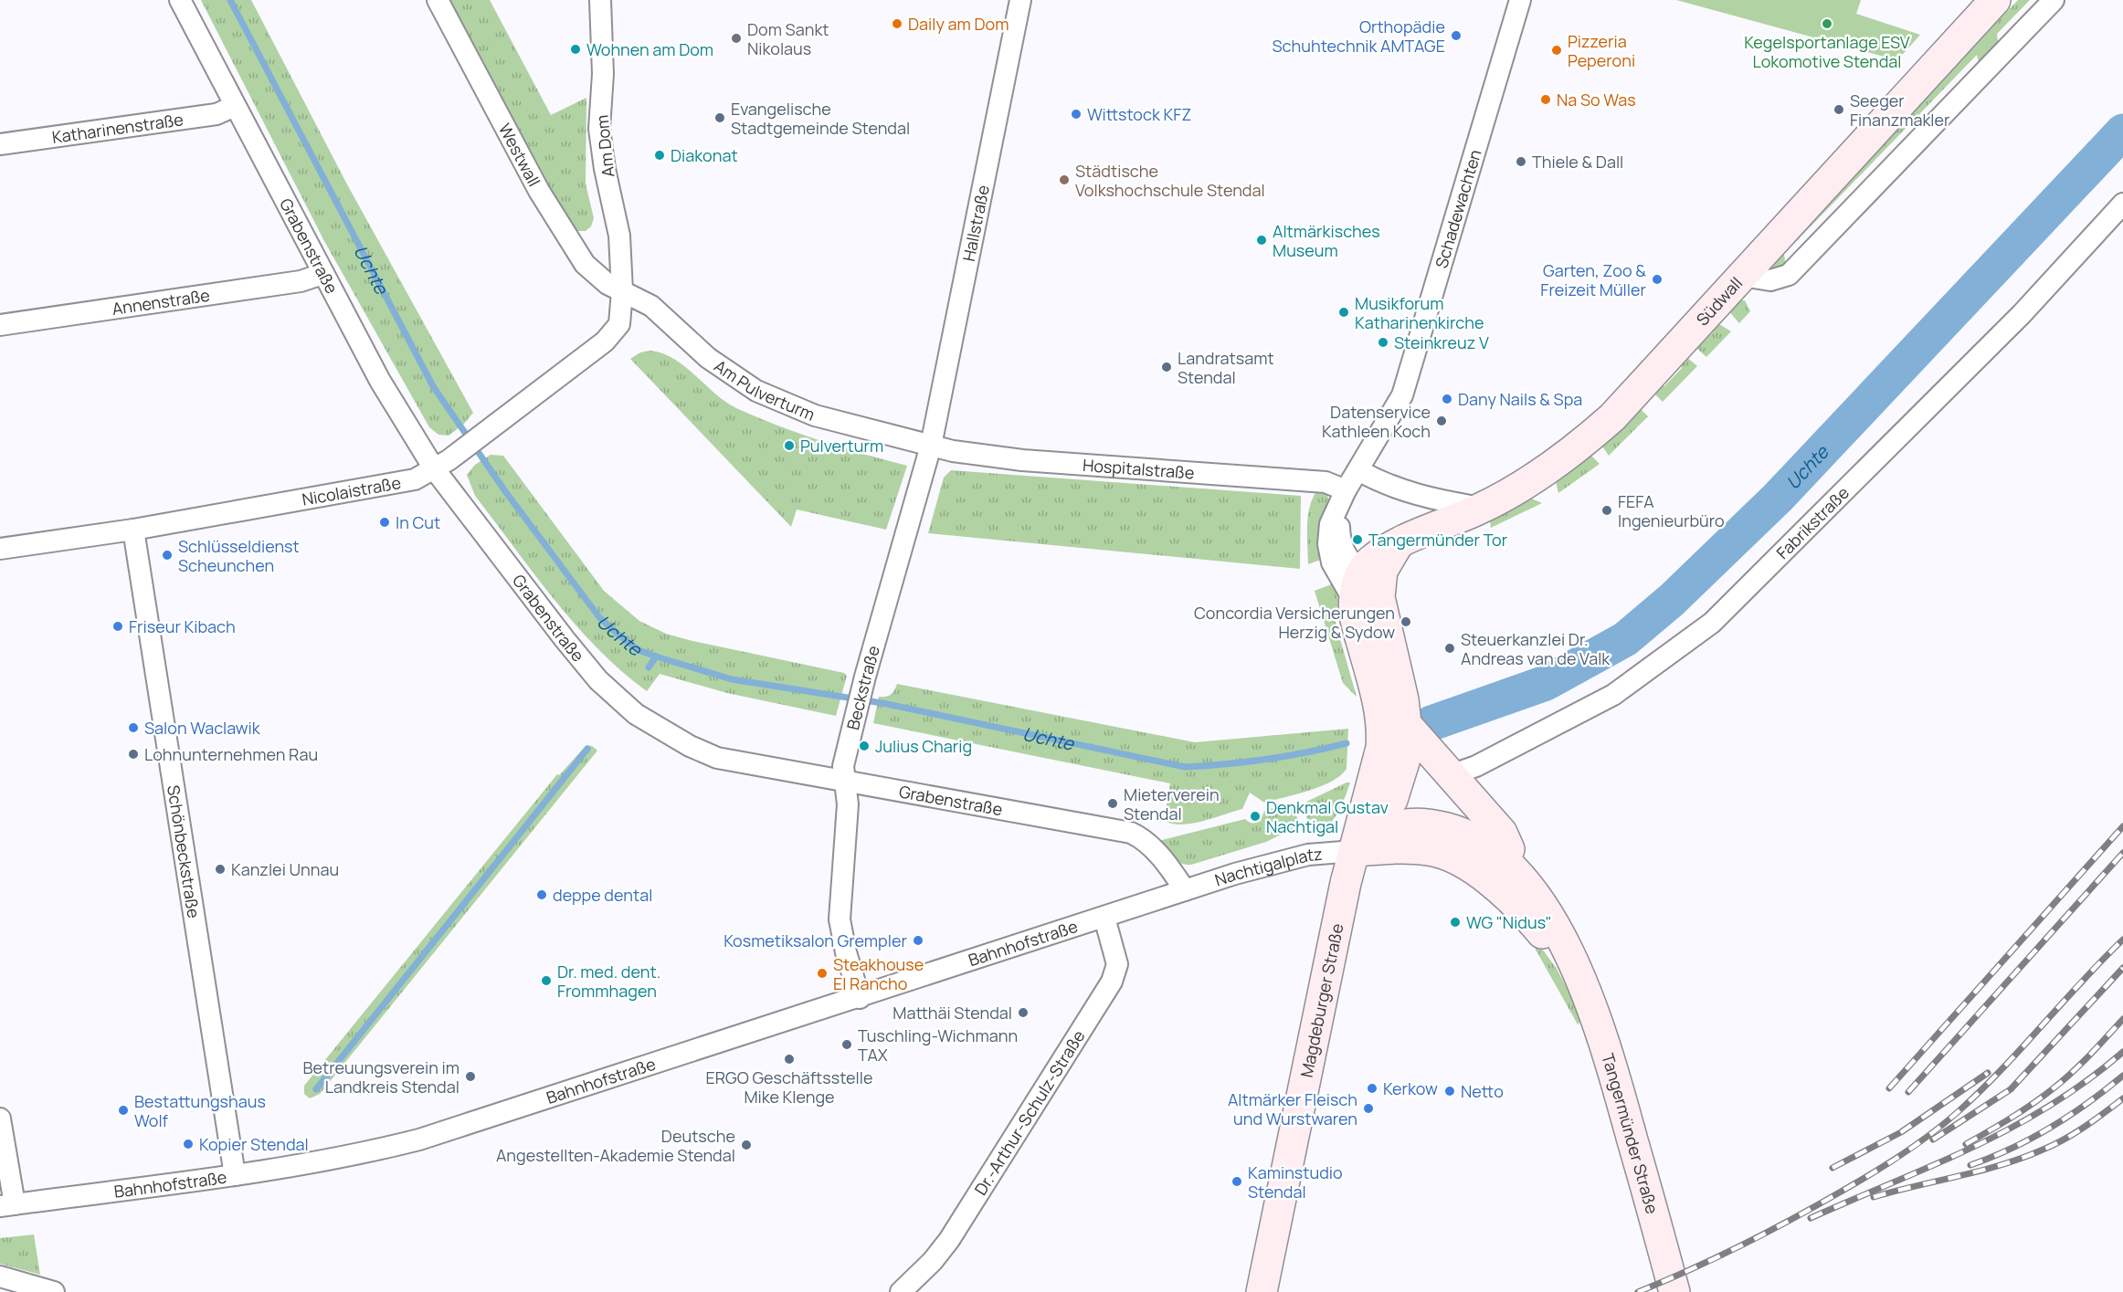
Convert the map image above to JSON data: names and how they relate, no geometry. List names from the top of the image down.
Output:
{
  "streets": {
    "main road": [
      "Südwall",
      "Nachtigalplatz",
      "Magdeburger Straße",
      "Tangermünder Straße"
    ],
    "street": [
      "Katharinenstraße",
      "Am Dom",
      "Westwall",
      "Schadewachten",
      "Hallstraße",
      "Grabenstraße",
      "Annenstraße",
      "Am Pulverturm",
      "Hospitalstraße",
      "Nicolaistraße",
      "Fabrikstraße",
      "Beckstraße",
      "Schönbeckstraße",
      "Bahnhofstraße",
      "Dr.-Arthur-Schulz-Straße"
    ]
  },
  "crossings": [
    ["Katharinenstraße", "Grabenstraße"],
    ["Am Dom", "Westwall"],
    ["Am Dom", "Am Pulverturm"],
    ["Am Dom", "Nicolaistraße"],
    ["Westwall", "Am Pulverturm"],
    ["Westwall", "Nicolaistraße"],
    ["Schadewachten", "Südwall"],
    ["Schadewachten", "Hospitalstraße"],
    ["Schadewachten", "Magdeburger Straße"],
    ["Hallstraße", "Am Pulverturm"],
    ["Hallstraße", "Hospitalstraße"],
    ["Hallstraße", "Beckstraße"],
    ["Grabenstraße", "Annenstraße"],
    ["Grabenstraße", "Nicolaistraße"],
    ["Grabenstraße", "Beckstraße"],
    ["Grabenstraße", "Nachtigalplatz"],
    ["Grabenstraße", "Bahnhofstraße"],
    ["Südwall", "Magdeburger Straße"],
    ["Am Pulverturm", "Hospitalstraße"],
    ["Am Pulverturm", "Nicolaistraße"],
    ["Am Pulverturm", "Beckstraße"],
    ["Hospitalstraße", "Beckstraße"],
    ["Nicolaistraße", "Schönbeckstraße"],
    ["Beckstraße", "Bahnhofstraße"],
    ["Schönbeckstraße", "Bahnhofstraße"],
    ["Nachtigalplatz", "Bahnhofstraße"],
    ["Nachtigalplatz", "Magdeburger Straße"],
    ["Nachtigalplatz", "Tangermünder Straße"],
    ["Bahnhofstraße", "Dr.-Arthur-Schulz-Straße"]
  ],
  "water": ["Uchte"],
  "places": [
    "Daily am Dom",
    "Kegelsportanlage ESV Lokomotive Stendal",
    "Orthopädie Schuhtechnik AMTAGE",
    "Dom Sankt Nikolaus",
    "Wohnen am Dom",
    "Pizzeria Peperoni",
    "Na So Was",
    "Seeger Finanzmakler",
    "Wittstock KFZ",
    "Evangelische Stadtgemeinde Stendal",
    "Diakonat",
    "Thiele & Dall",
    "Städtische Volkshochschule Stendal",
    "Altmärkisches Museum",
    "Garten, Zoo & Freizeit Müller",
    "Musikforum Katharinenkirche",
    "Steinkreuz V",
    "Landratsamt Stendal",
    "Dany Nails & Spa",
    "Datenservice Kathleen Koch",
    "Pulverturm",
    "FEFA Ingenieurbüro",
    "In Cut",
    "Tangermünder Tor",
    "Schlüsseldienst Scheunchen",
    "Concordia Versicherungen Herzig & Sydow",
    "Friseur Kibach",
    "Steuerkanzlei Dr. Andreas van de Valk",
    "Salon Waclawik",
    "Julius Charig",
    "Lohnunternehmen Rau",
    "Mieterverein Stendal",
    "Denkmal Gustav Nachtigal",
    "Kanzlei Unnau",
    "deppe dental",
    "WG \"Nidus\"",
    "Kosmetiksalon Grempler",
    "Steakhouse El Rancho",
    "Dr. med. dent. Frommhagen",
    "Matthäi Stendal",
    "Tuschling-Wichmann TAX",
    "ERGO Geschäftsstelle Mike Klenge",
    "Betreuungsverein im Landkreis Stendal",
    "Kerkow",
    "Netto",
    "Altmärker Fleisch und Wurstwaren",
    "Bestattungshaus Wolf",
    "Kopier Stendal",
    "Deutsche Angestellten-Akademie Stendal",
    "Kaminstudio Stendal"
  ]
}
